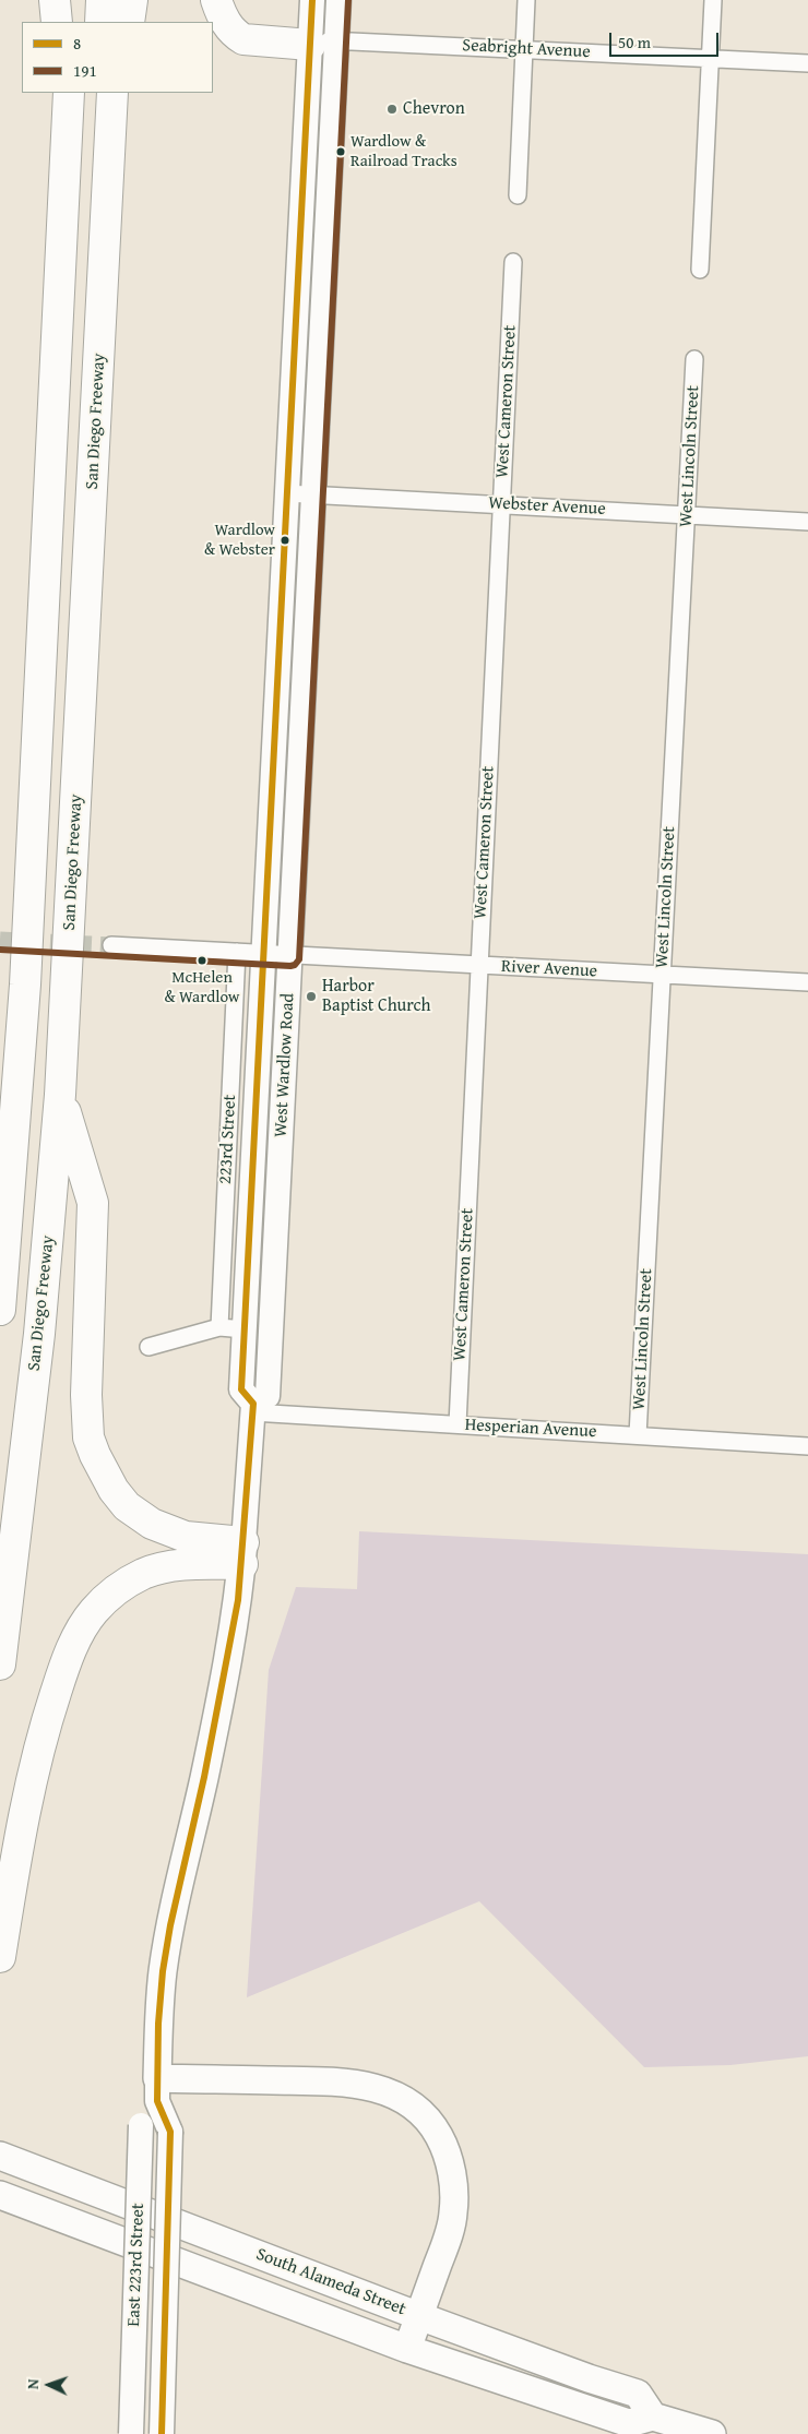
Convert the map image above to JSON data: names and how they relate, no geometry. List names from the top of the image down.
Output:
{
  "streets": {
    "highway": ["San Diego Freeway"],
    "main road": ["West Wardlow Road", "East 223rd Street", "South Alameda Street"],
    "street": [
      "Seabright Avenue",
      "West Cameron Street",
      "West Lincoln Street",
      "Webster Avenue",
      "River Avenue",
      "223rd Street",
      "Hesperian Avenue"
    ]
  },
  "crossings": [
    ["Seabright Avenue", "West Wardlow Road"],
    ["West Cameron Street", "Webster Avenue"],
    ["West Cameron Street", "River Avenue"],
    ["West Cameron Street", "Hesperian Avenue"],
    ["West Lincoln Street", "Webster Avenue"],
    ["West Lincoln Street", "River Avenue"],
    ["West Lincoln Street", "Hesperian Avenue"],
    ["Webster Avenue", "West Wardlow Road"],
    ["River Avenue", "West Wardlow Road"],
    ["River Avenue", "223rd Street"],
    ["West Wardlow Road", "Hesperian Avenue"],
    ["West Wardlow Road", "East 223rd Street"],
    ["Hesperian Avenue", "East 223rd Street"]
  ],
  "places": [
    "Chevron",
    "Wardlow & Railroad Tracks",
    "Wardlow & Webster",
    "McHelen & Wardlow",
    "Harbor Baptist Church"
  ],
  "lines": ["transit line 8", "transit line 191"],
  "legend": ["8", "191"],
  "scale_bar": "50 m",
  "north": "left"
}
